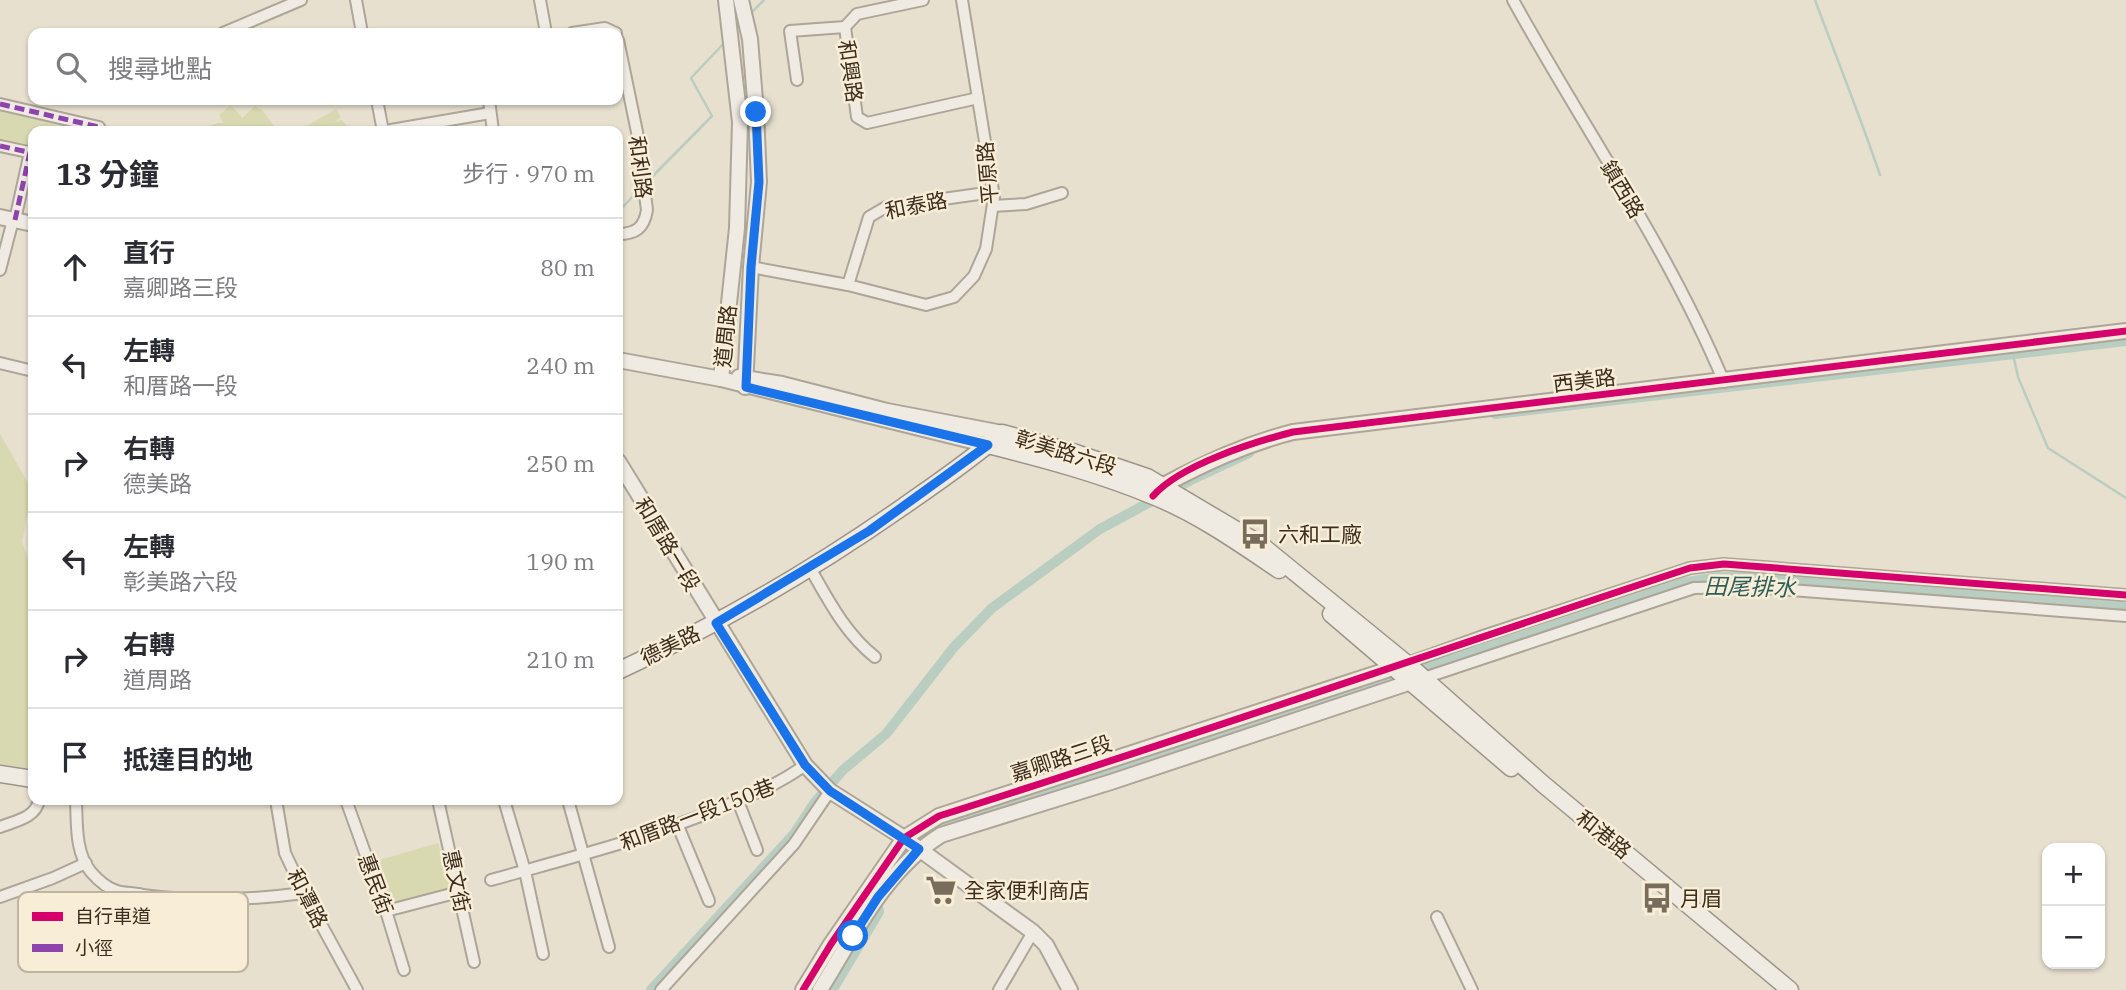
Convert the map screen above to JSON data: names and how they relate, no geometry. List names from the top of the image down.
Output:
{
  "streets": {
    "main road": ["彰美路六段", "德美路", "和港路"],
    "street": [
      "和興路",
      "和利路",
      "平原路",
      "鎮西路",
      "和泰路",
      "道周路",
      "西美路",
      "和厝路一段",
      "嘉卿路三段",
      "和厝路一段150巷",
      "惠文街",
      "惠民街",
      "和潭路"
    ]
  },
  "crossings": [
    ["和興路", "平原路"],
    ["平原路", "和泰路"],
    ["平原路", "道周路"],
    ["鎮西路", "西美路"],
    ["道周路", "彰美路六段"],
    ["西美路", "彰美路六段"],
    ["西美路", "和港路"],
    ["彰美路六段", "德美路"],
    ["彰美路六段", "和港路"],
    ["和厝路一段", "德美路"],
    ["和厝路一段", "嘉卿路三段"],
    ["和厝路一段", "和厝路一段150巷"],
    ["嘉卿路三段", "和港路"]
  ],
  "water": ["田尾排水"],
  "places": {
    "bus stop": ["六和工廠", "月眉"],
    "supermarket": ["全家便利商店"]
  },
  "legend": ["自行車道", "小徑"],
  "page": {
    "search": "搜尋地點",
    "heading": ["13 分鐘", "步行 · 970 m"],
    "list": [
      ["直行", "嘉卿路三段", "80 m"],
      ["左轉", "和厝路一段", "240 m"],
      ["右轉", "德美路", "250 m"],
      ["左轉", "彰美路六段", "190 m"],
      ["右轉", "道周路", "210 m"],
      "抵達目的地"
    ],
    "map_buttons": ["+", "−"]
  }
}
